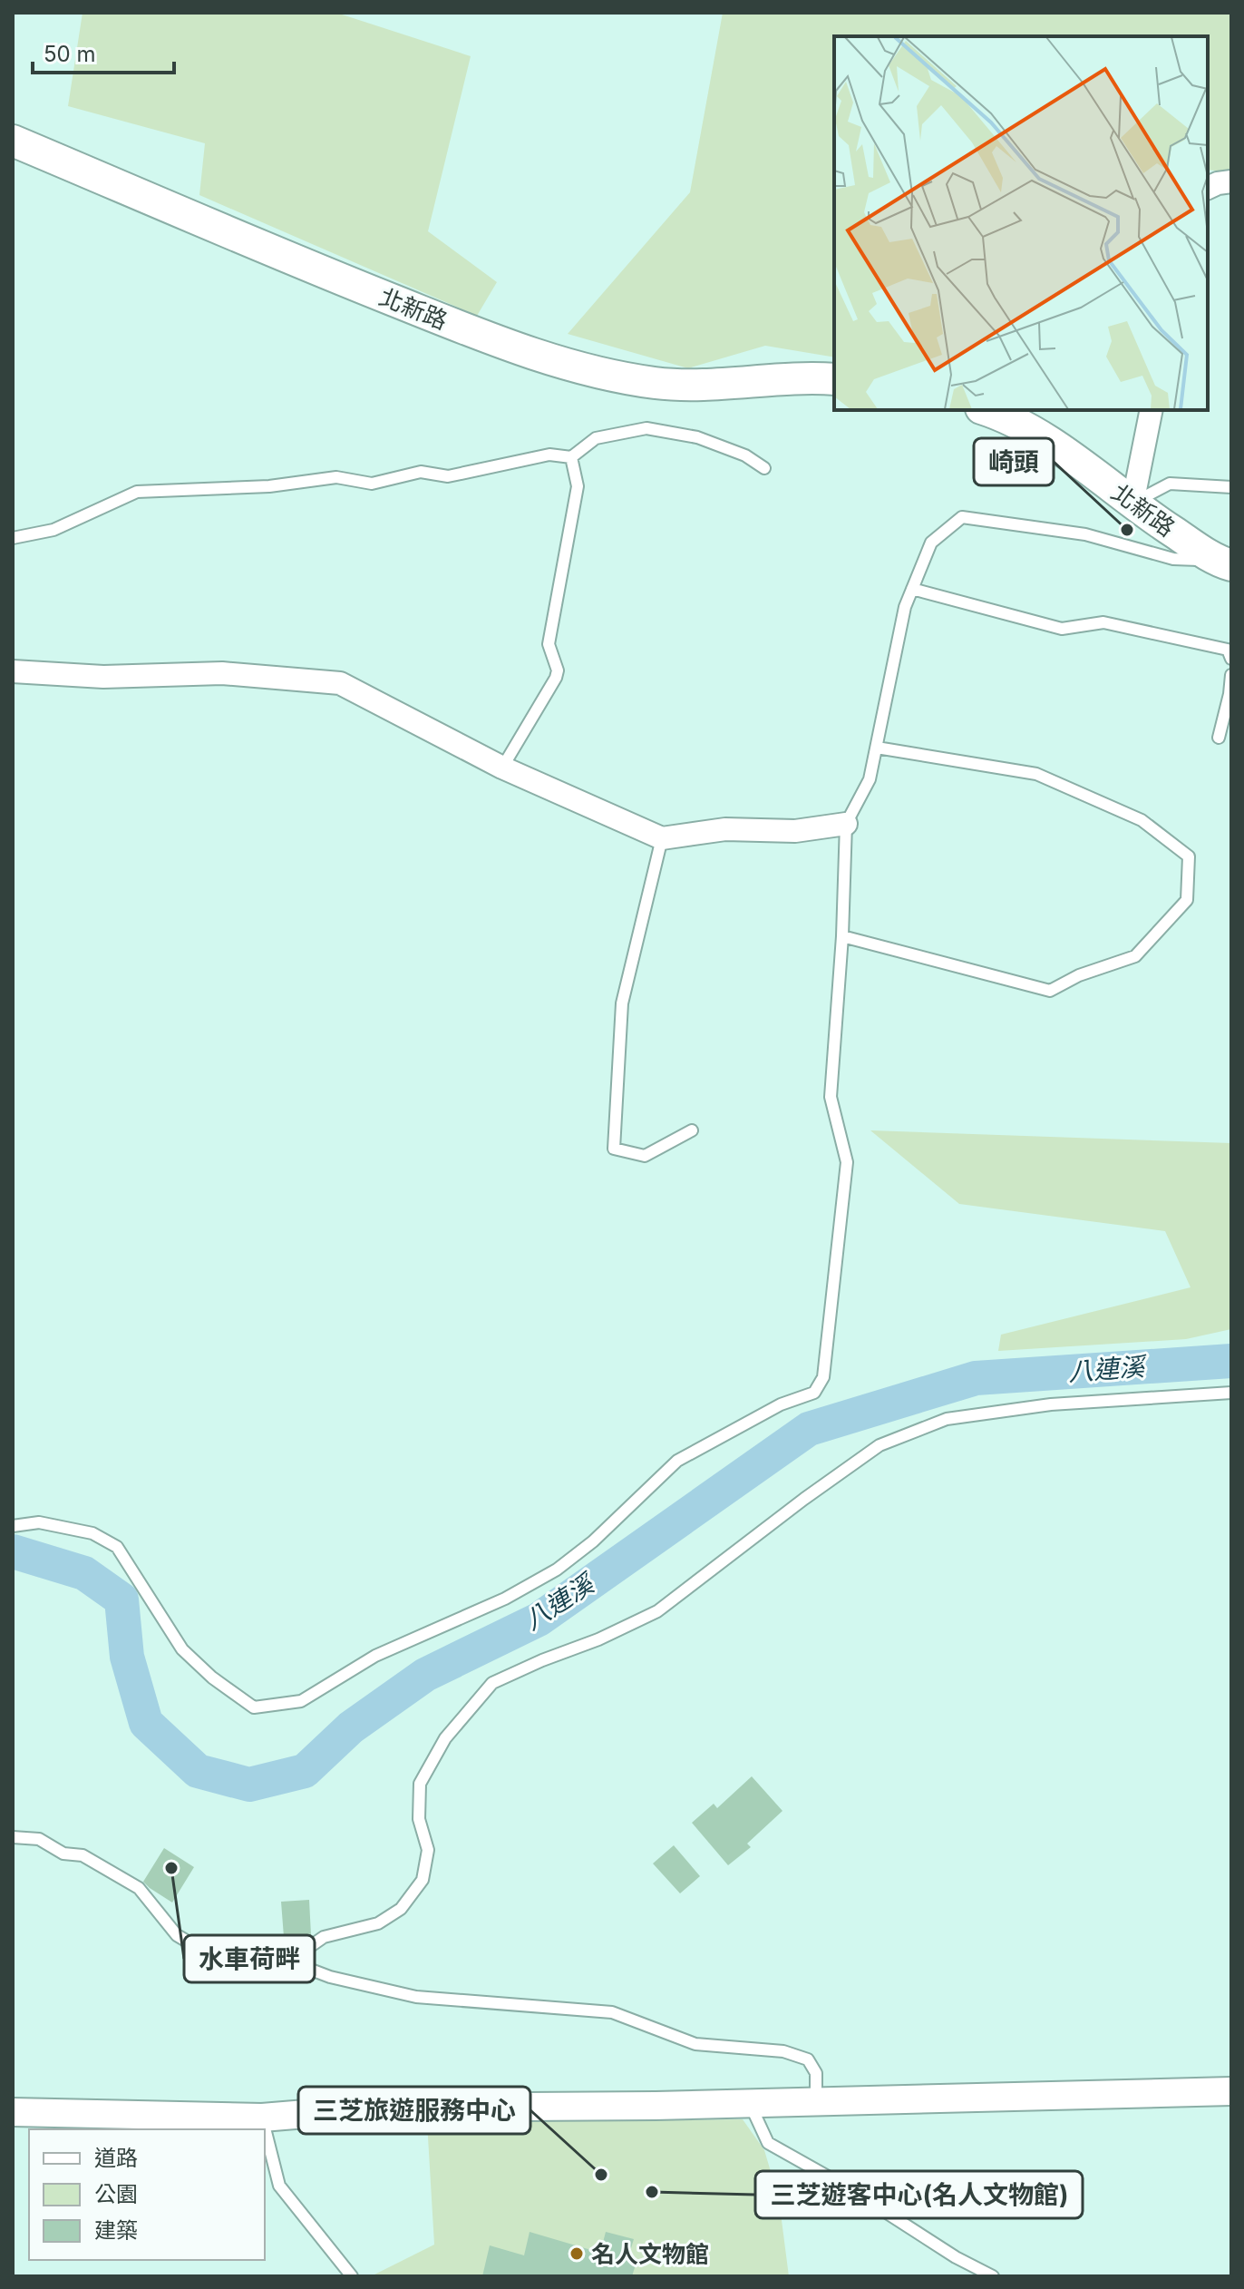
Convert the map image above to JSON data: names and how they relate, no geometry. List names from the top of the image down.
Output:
{
  "streets": {
    "main road": ["北新路"]
  },
  "water": ["八連溪"],
  "places": [
    "崎頭",
    "水車荷畔",
    "三芝旅遊服務中心",
    "三芝遊客中心(名人文物館)",
    "名人文物館"
  ],
  "legend": ["道路", "公園", "建築"],
  "scale_bar": "50 m"
}
